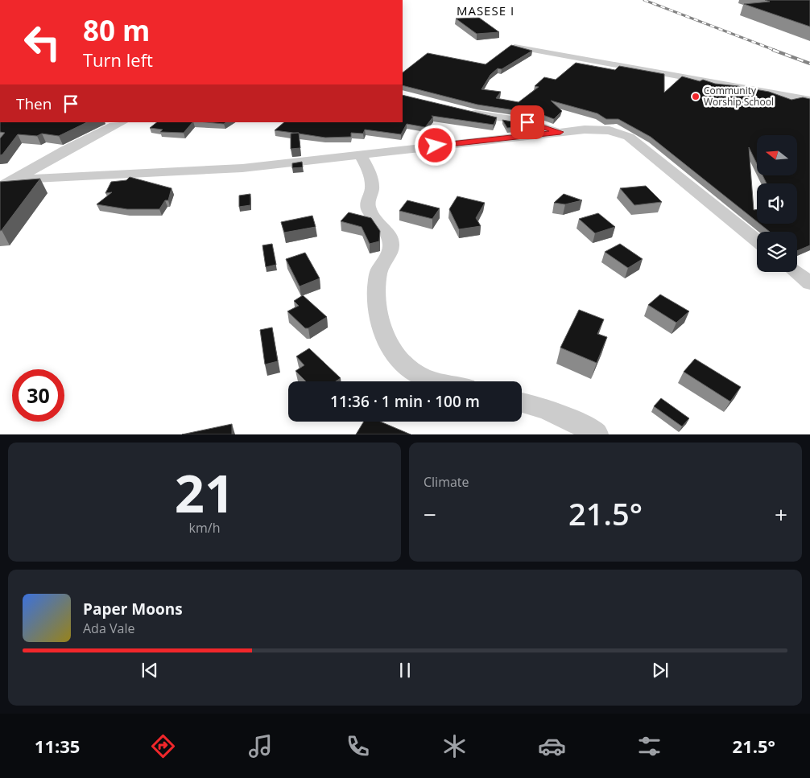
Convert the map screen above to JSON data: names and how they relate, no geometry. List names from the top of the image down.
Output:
{
  "districts": ["MASESE I"],
  "places": ["Community Worship School"],
  "north": "left",
  "page": {
    "turn": ["80 m", "Turn left"],
    "then": "Then",
    "limit": "30",
    "trip": "11:36 · 1 min · 100 m",
    "tile": [
      ["21", "km/h"],
      "Climate"
    ],
    "heat": ["−", "21.5°", "+"],
    "song": ["Paper Moons", "Ada Vale"],
    "tabs": ["11:35", "21.5°"]
  }
}
